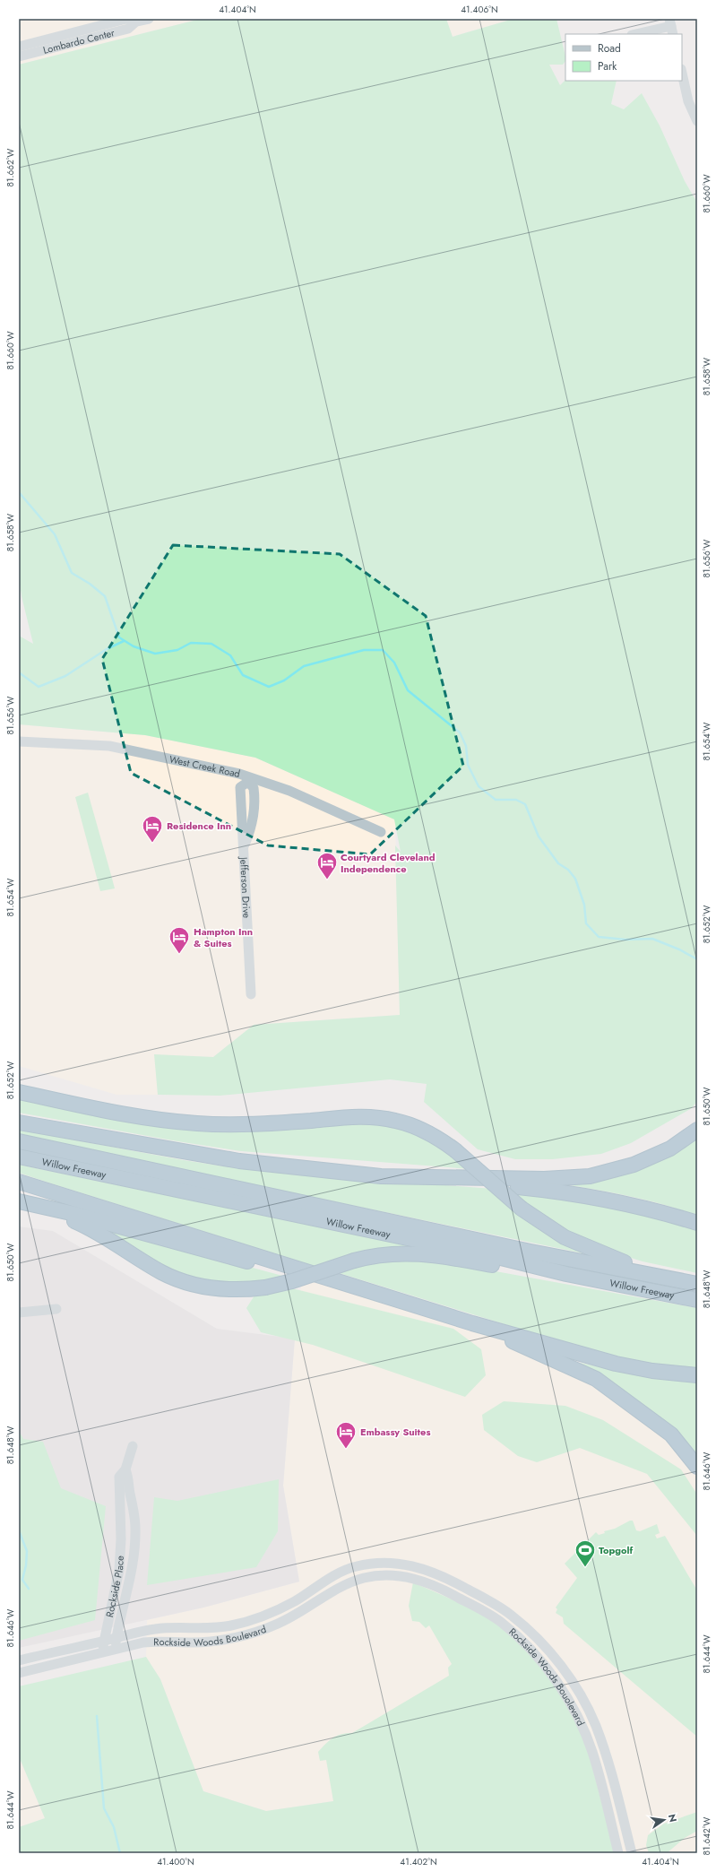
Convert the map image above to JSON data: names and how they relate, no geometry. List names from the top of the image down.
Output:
{
  "streets": {
    "highway": ["Willow Freeway"],
    "street": [
      "Lombardo Center",
      "West Creek Road",
      "Jefferson Drive",
      "Rockside Place",
      "Rockside Woods Boulevard",
      "Rockside Woods Bouolevard"
    ]
  },
  "crossings": [
    ["West Creek Road", "Jefferson Drive"],
    ["Rockside Place", "Rockside Woods Boulevard"],
    ["Rockside Woods Boulevard", "Rockside Woods Bouolevard"]
  ],
  "places": {
    "hotel": [
      "Residence Inn",
      "Courtyard Cleveland Independence",
      "Hampton Inn & Suites",
      "Embassy Suites"
    ],
    "sports": ["Topgolf"]
  },
  "legend": ["Road", "Park"],
  "north": "right",
  "coordinates": [
    "41.404°N",
    "41.406°N",
    "81.662°W",
    "81.660°W",
    "81.658°W",
    "81.656°W",
    "81.654°W",
    "81.652°W",
    "81.650°W",
    "81.648°W",
    "81.646°W",
    "81.644°W",
    "81.642°W",
    "41.400°N",
    "41.402°N"
  ]
}
